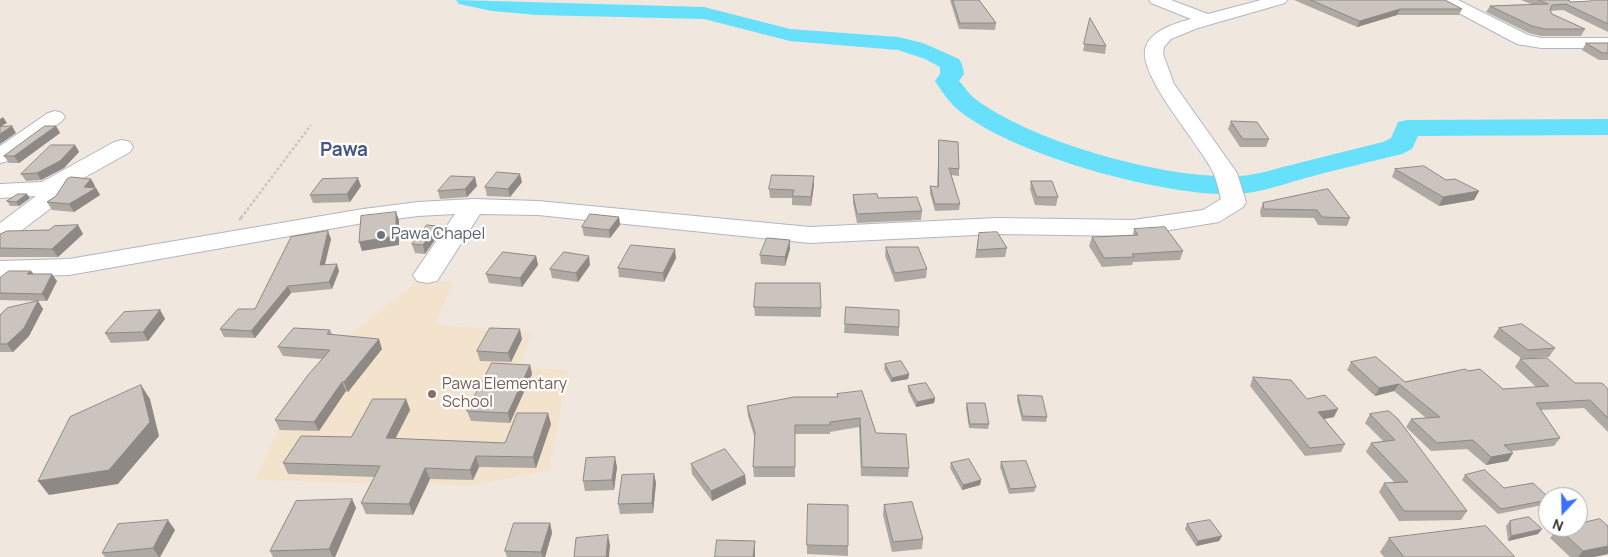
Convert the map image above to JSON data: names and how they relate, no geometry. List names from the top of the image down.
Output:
{
  "districts": ["Pawa"],
  "places": ["Pawa Chapel", "Pawa Elementary School"],
  "north": "bottom"
}
